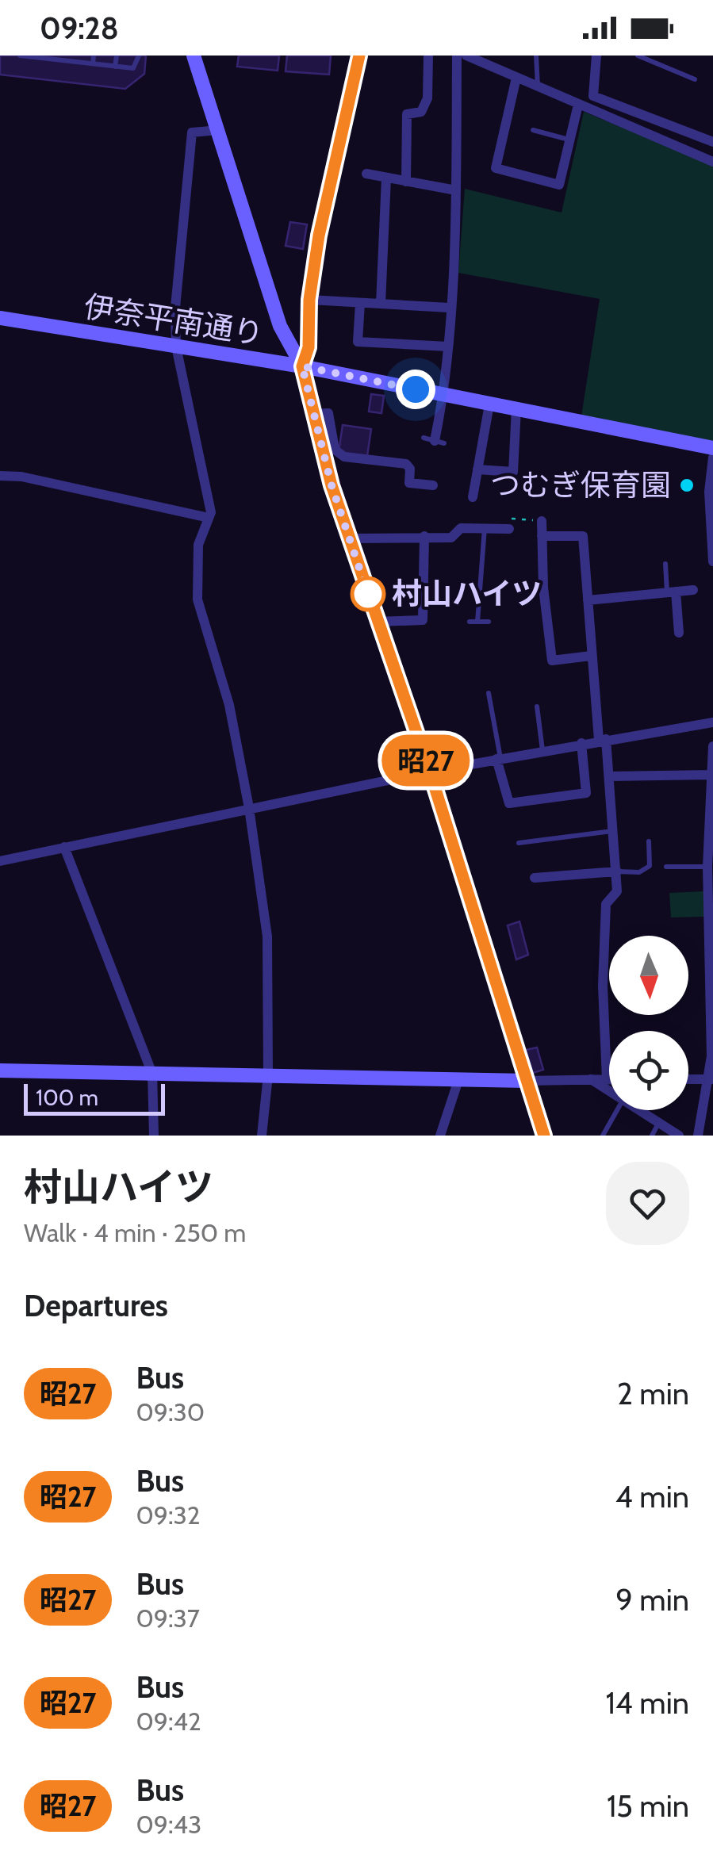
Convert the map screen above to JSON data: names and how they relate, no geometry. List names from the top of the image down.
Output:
{
  "streets": {
    "street": ["伊奈平南通り"]
  },
  "places": ["つむぎ保育園", "村山ハイツ"],
  "lines": ["bus line 昭27"],
  "scale_bar": "100 m",
  "north": "bottom",
  "page": {
    "status": "09:28",
    "on_map": "昭27",
    "scale": "100 m",
    "heading": [
      ["村山ハイツ", "Walk · 4 min · 250 m"],
      "Departures"
    ],
    "list": [
      {
        "mark": "昭27",
        "name": "Bus",
        "note": "09:30",
        "value": "2 min"
      },
      {
        "mark": "昭27",
        "name": "Bus",
        "note": "09:32",
        "value": "4 min"
      },
      {
        "mark": "昭27",
        "name": "Bus",
        "note": "09:37",
        "value": "9 min"
      },
      {
        "mark": "昭27",
        "name": "Bus",
        "note": "09:42",
        "value": "14 min"
      },
      {
        "mark": "昭27",
        "name": "Bus",
        "note": "09:43",
        "value": "15 min"
      }
    ]
  }
}
